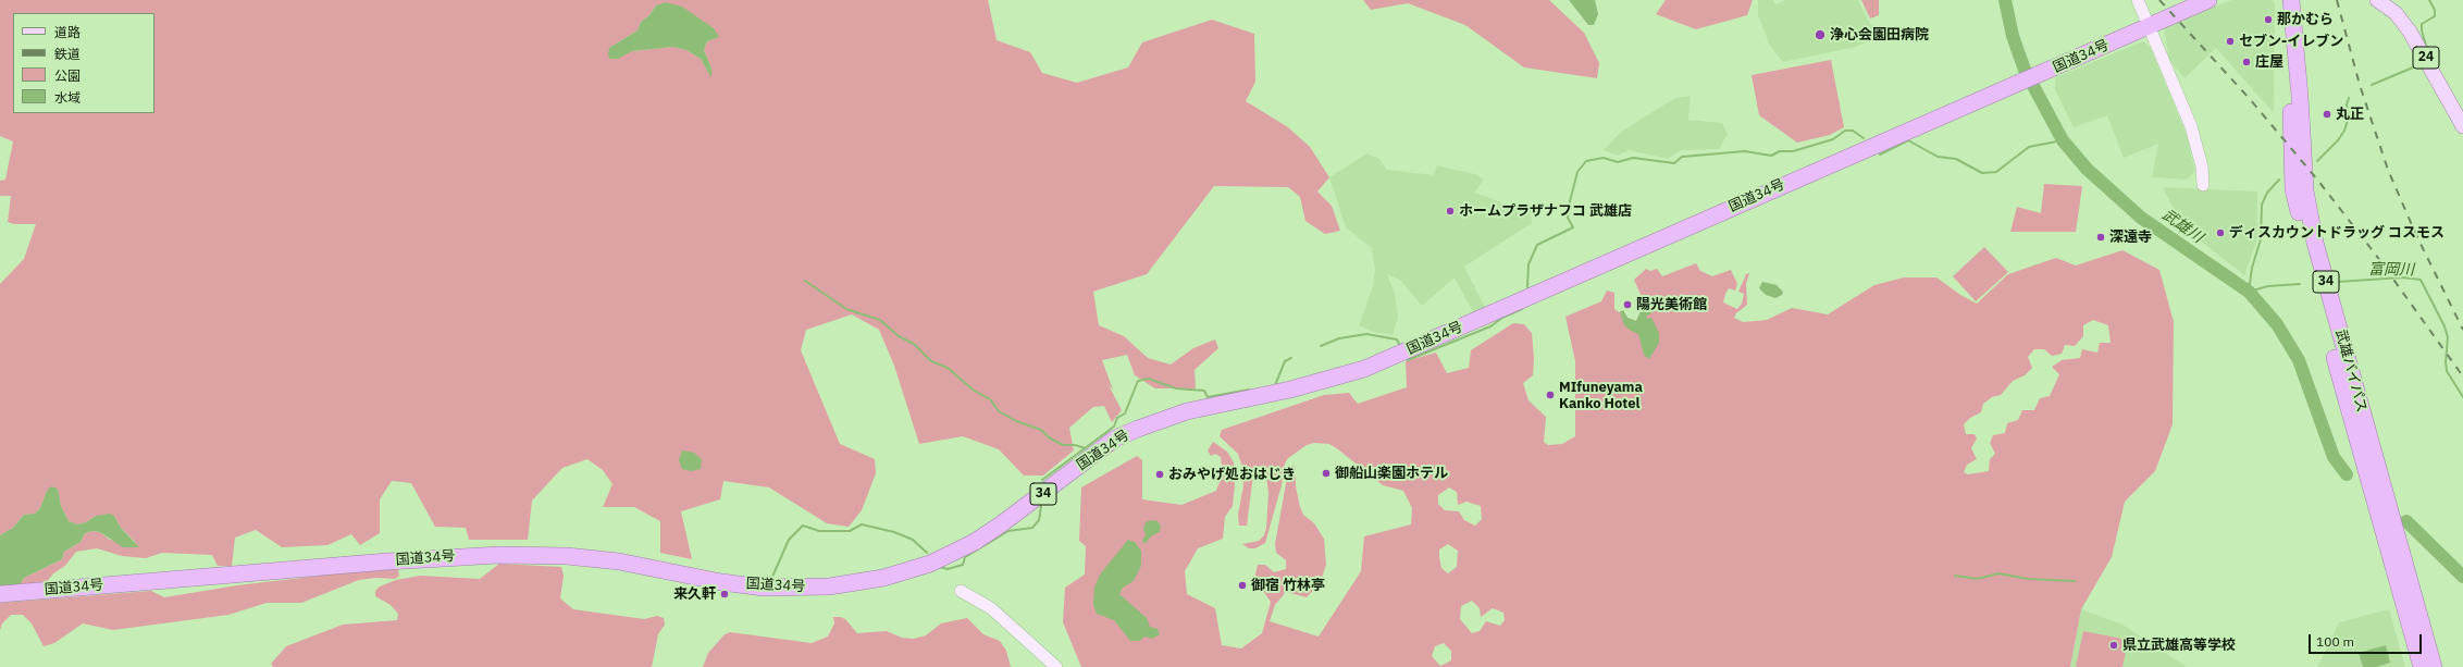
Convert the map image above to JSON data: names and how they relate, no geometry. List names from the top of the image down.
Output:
{
  "streets": {
    "highway": ["国道34号", "34", "武雄バイパス"],
    "main road": ["24"]
  },
  "water": ["武雄川", "富岡川"],
  "places": [
    "那かむら",
    "浄心会園田病院",
    "セブン-イレブン",
    "庄屋",
    "丸正",
    "ホームプラザナフコ 武雄店",
    "ディスカウントドラッグ コスモス",
    "深遠寺",
    "陽光美術館",
    "MIfuneyama Kanko Hotel",
    "御船山楽園ホテル",
    "おみやげ処おはじき",
    "御宿 竹林亭",
    "来久軒",
    "県立武雄高等学校"
  ],
  "legend": [
    "道路",
    "鉄道",
    "公園",
    "水域"
  ],
  "scale_bar": "100 m"
}
